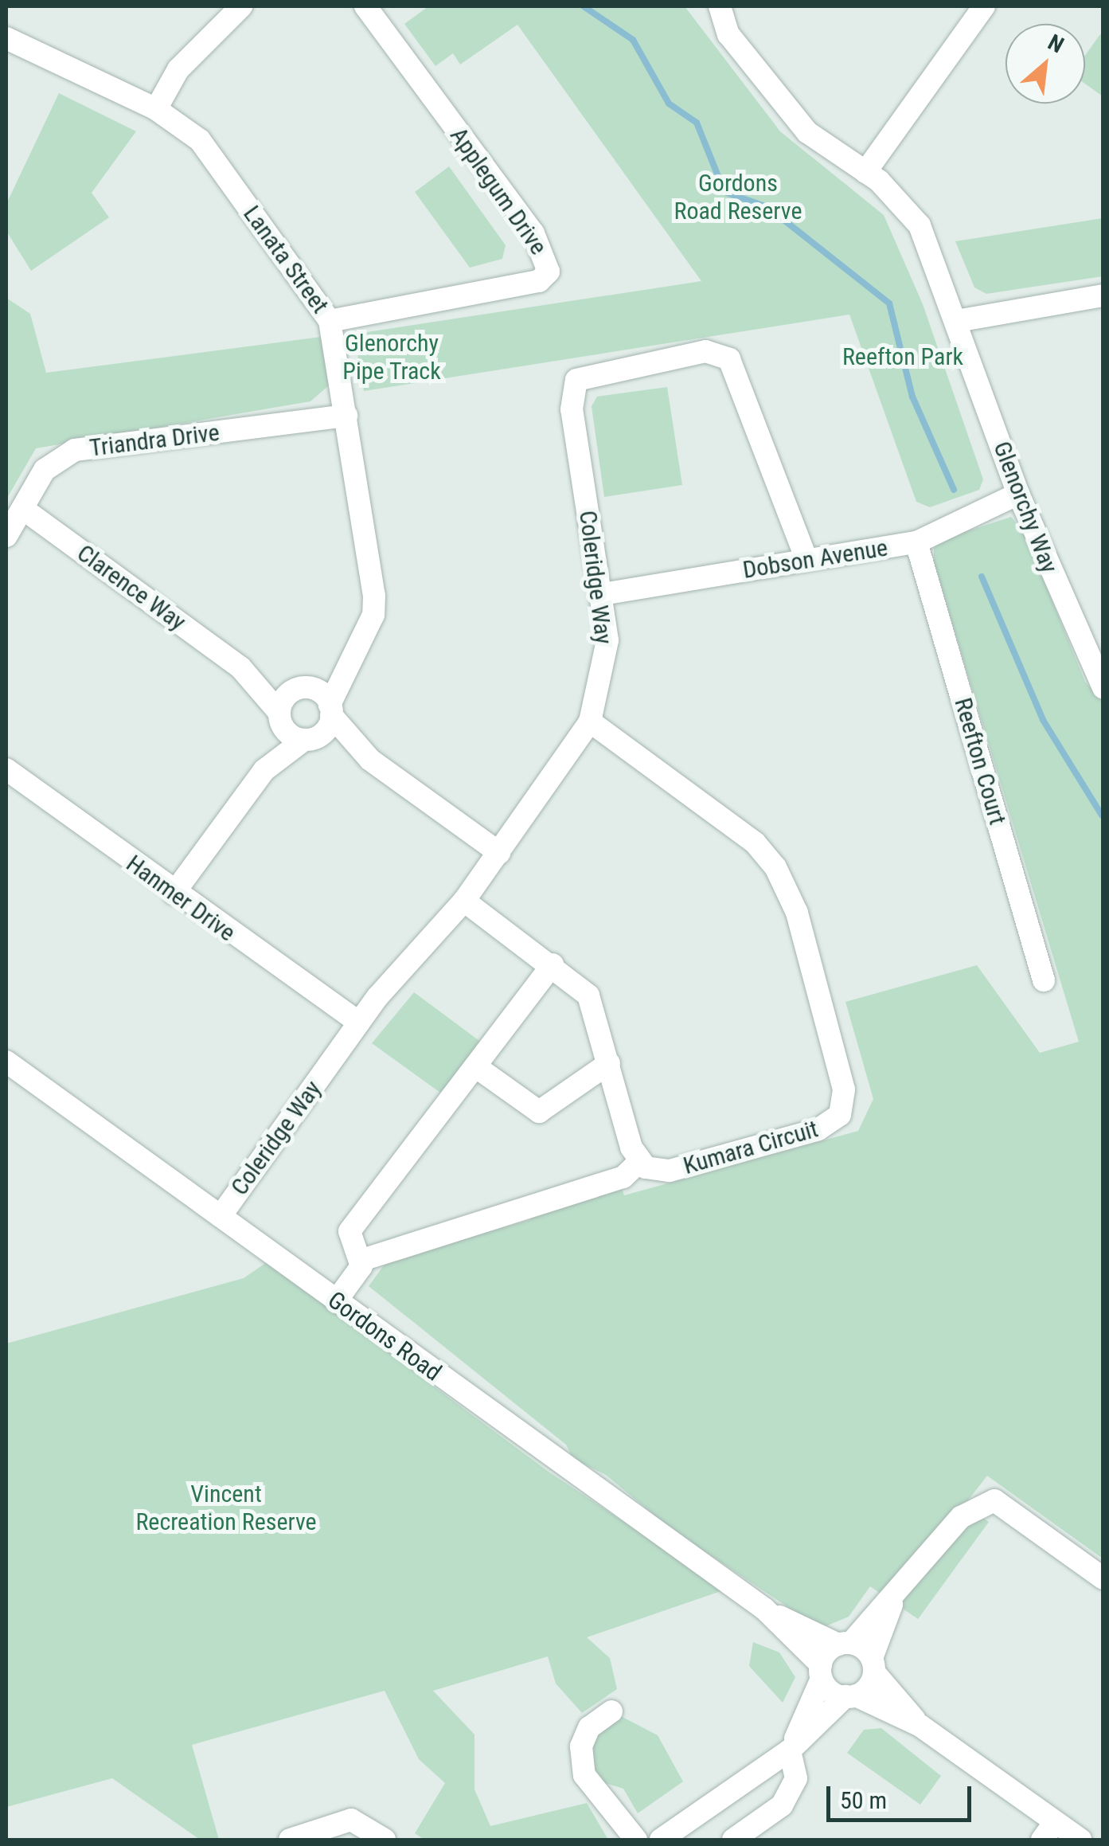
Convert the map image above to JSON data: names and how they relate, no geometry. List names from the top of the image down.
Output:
{
  "streets": {
    "street": [
      "Applegum Drive",
      "Lanata Street",
      "Triandra Drive",
      "Glenorchy Way",
      "Dobson Avenue",
      "Coleridge Way",
      "Clarence Way",
      "Reefton Court",
      "Hanmer Drive",
      "Kumara Circuit",
      "Gordons Road"
    ]
  },
  "crossings": [
    ["Applegum Drive", "Lanata Street"],
    ["Lanata Street", "Triandra Drive"],
    ["Lanata Street", "Clarence Way"],
    ["Triandra Drive", "Clarence Way"],
    ["Glenorchy Way", "Dobson Avenue"],
    ["Dobson Avenue", "Coleridge Way"],
    ["Dobson Avenue", "Reefton Court"],
    ["Coleridge Way", "Hanmer Drive"],
    ["Coleridge Way", "Kumara Circuit"],
    ["Coleridge Way", "Gordons Road"]
  ],
  "parks": [
    "Gordons Road Reserve",
    "Glenorchy Pipe Track",
    "Reefton Park",
    "Vincent Recreation Reserve"
  ],
  "scale_bar": "50 m",
  "north": "top right"
}
